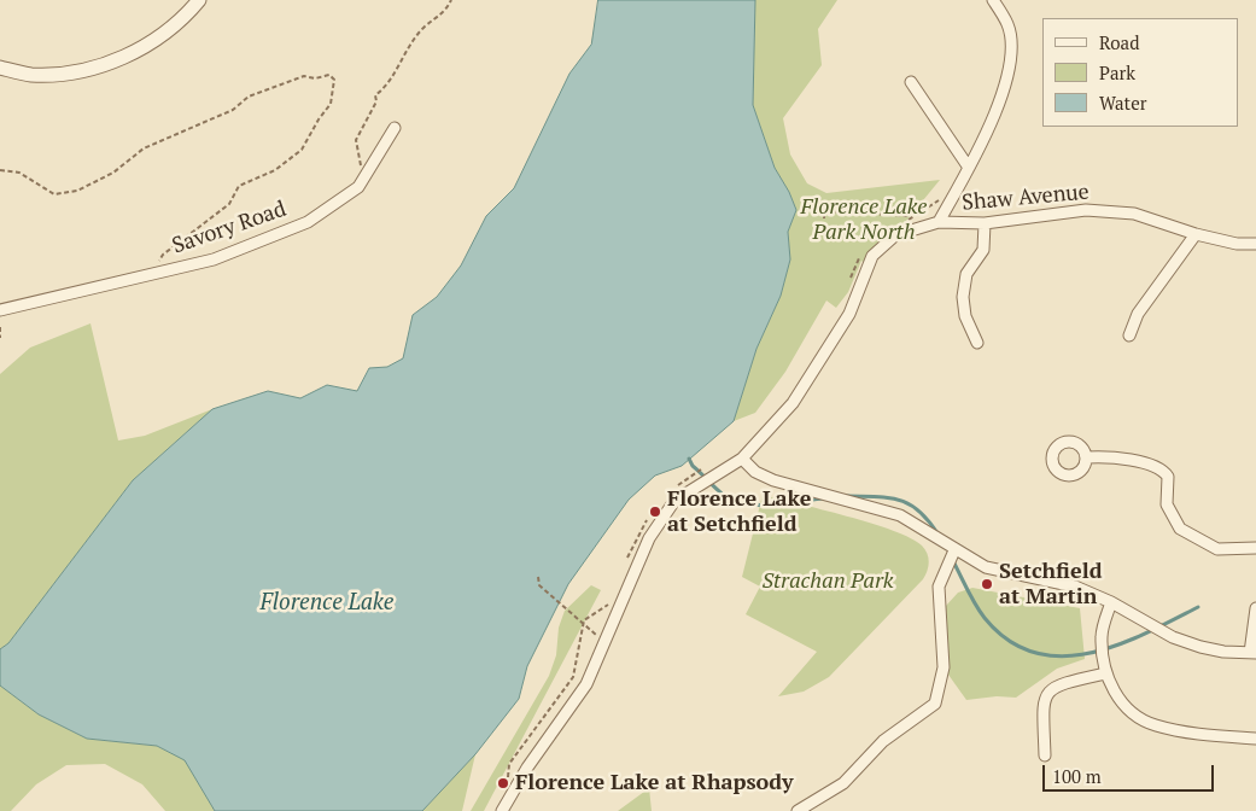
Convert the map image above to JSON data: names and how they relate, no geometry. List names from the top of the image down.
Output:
{
  "streets": {
    "street": ["Shaw Avenue", "Savory Road"]
  },
  "water": ["Florence Lake"],
  "parks": ["Florence Lake Park North", "Strachan Park"],
  "places": ["Florence Lake at Setchfield", "Setchfield at Martin", "Florence Lake at Rhapsody"],
  "legend": ["Road", "Park", "Water"],
  "scale_bar": "100 m"
}
